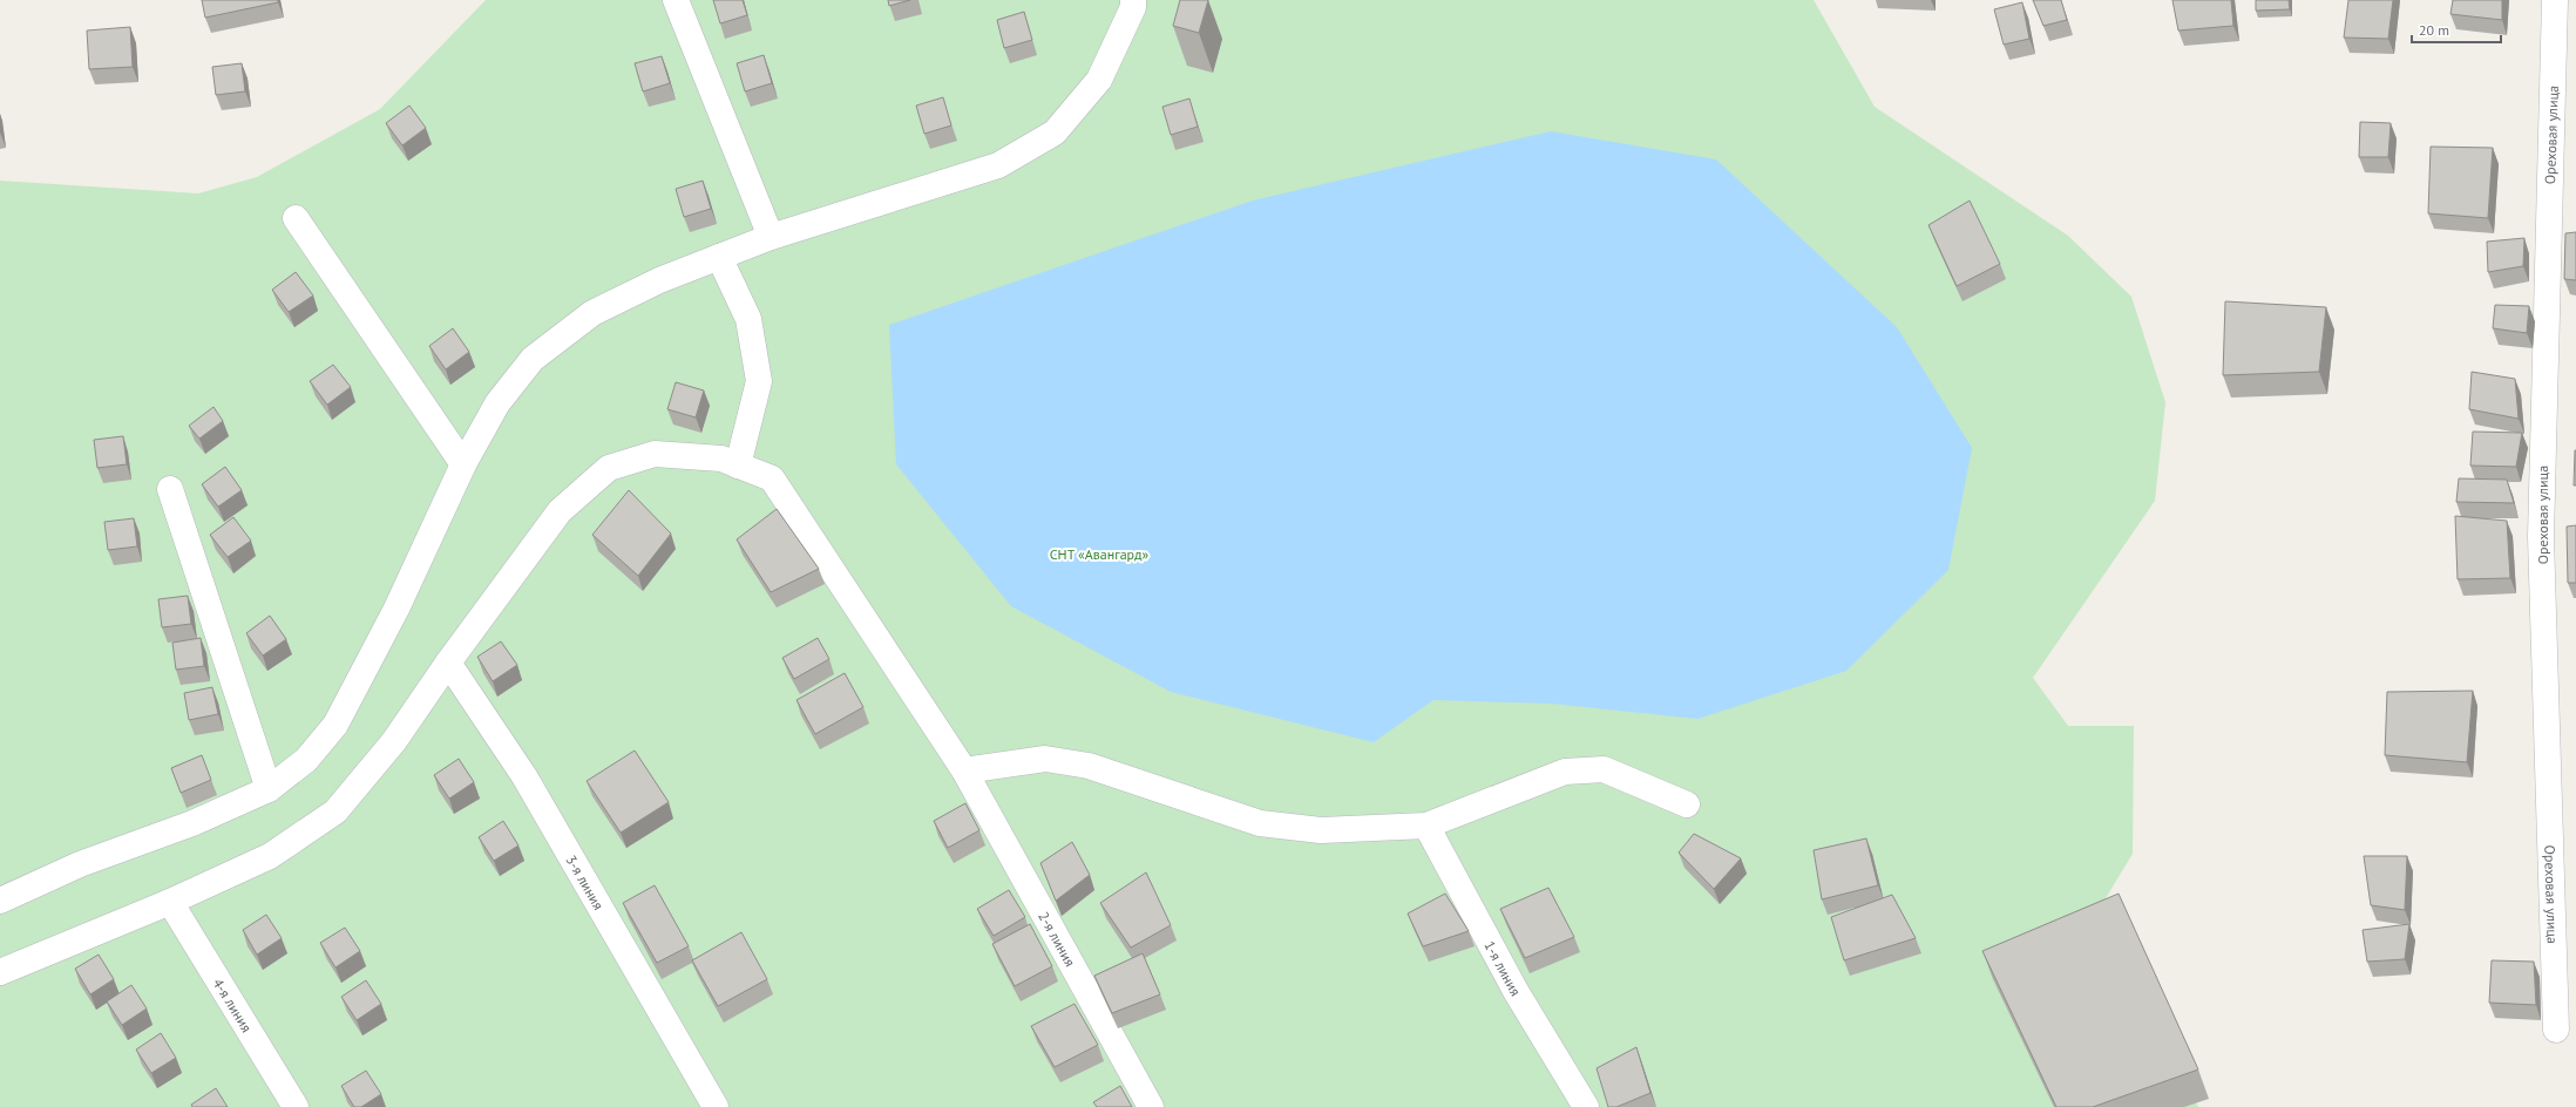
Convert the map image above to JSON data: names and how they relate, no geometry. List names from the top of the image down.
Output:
{
  "streets": {
    "street": [
      "Ореховая улица",
      "3-я линия",
      "2-я линия",
      "1-я линия",
      "4-я линия"
    ]
  },
  "crossings": [
    ["3-я линия", "2-я линия"],
    ["2-я линия", "4-я линия"]
  ],
  "parks": ["СНТ «Авангард»"],
  "scale_bar": "20 m"
}
